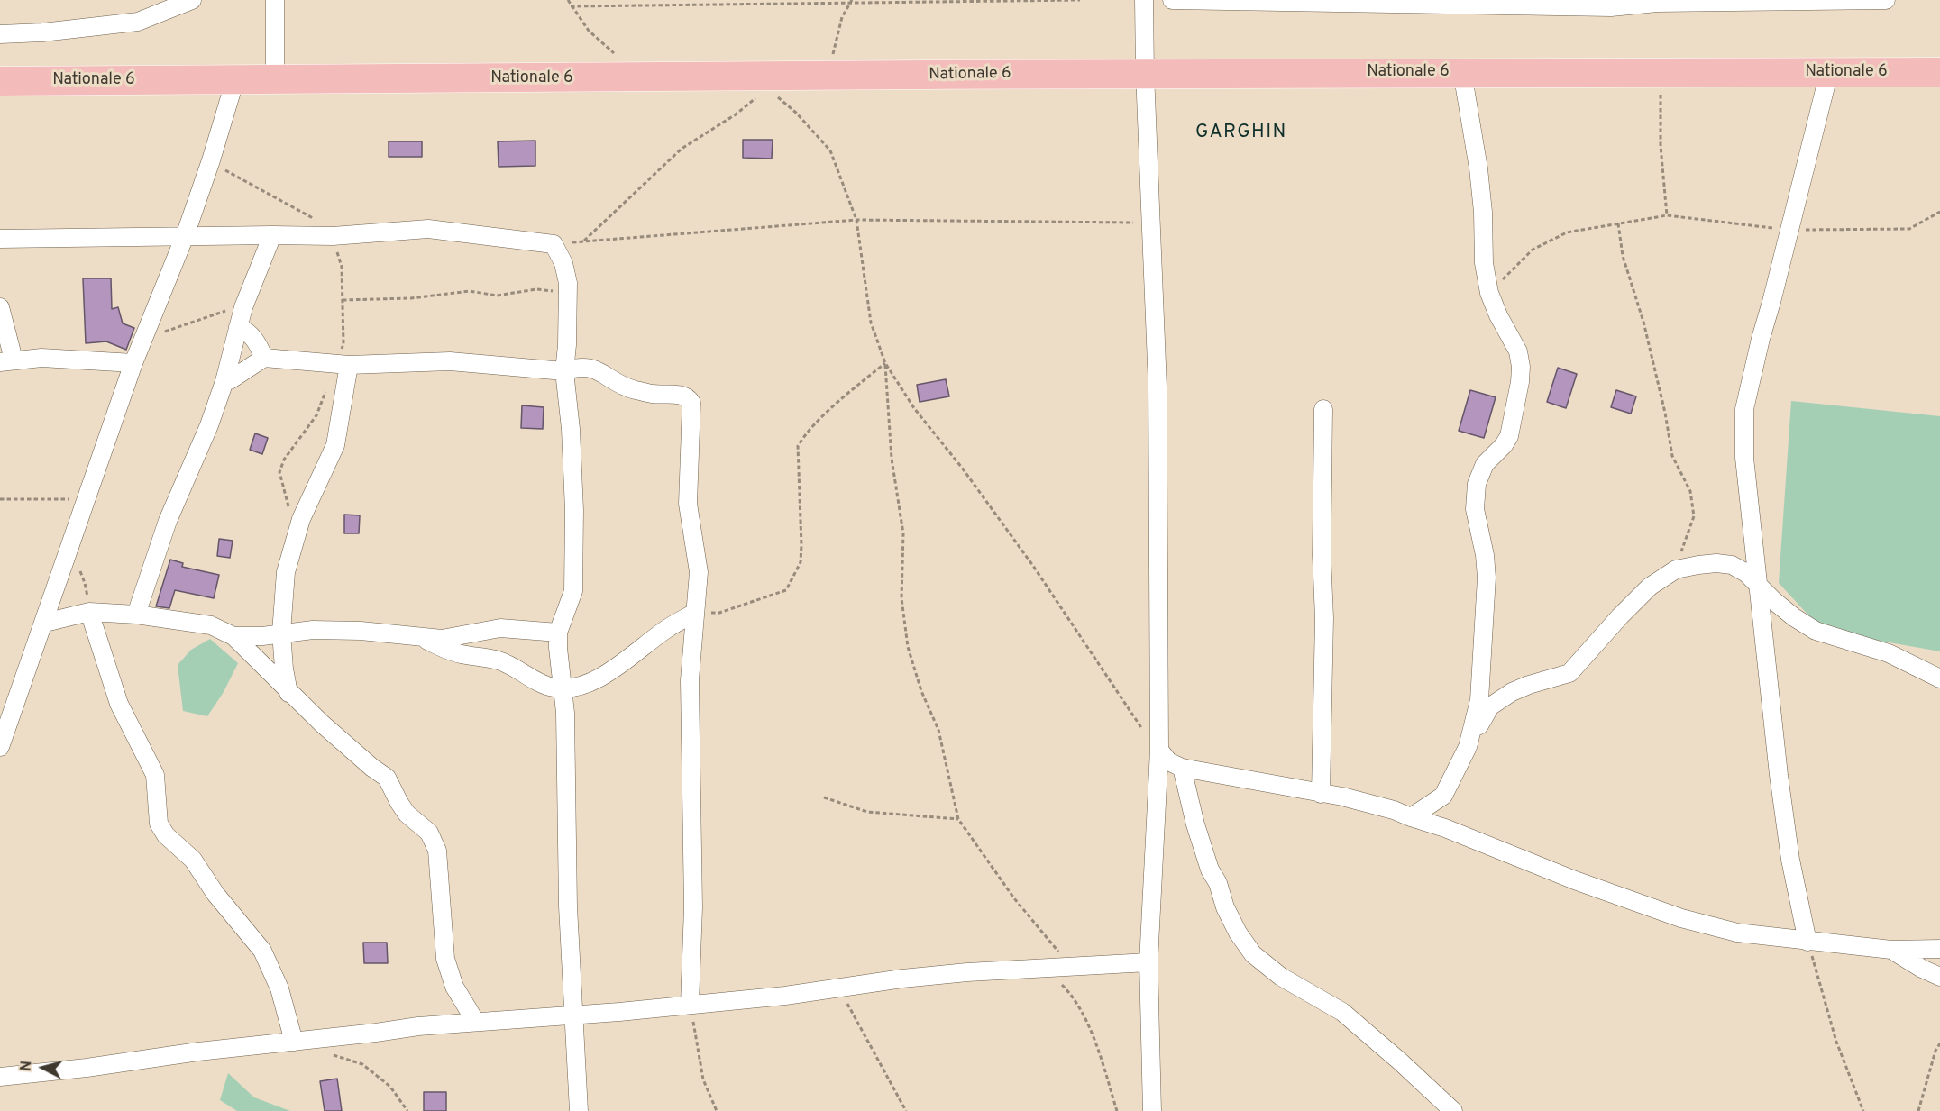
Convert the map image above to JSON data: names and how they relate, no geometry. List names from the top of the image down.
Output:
{
  "streets": {
    "main road": ["Nationale 6"]
  },
  "districts": ["GARGHIN"],
  "north": "left"
}
